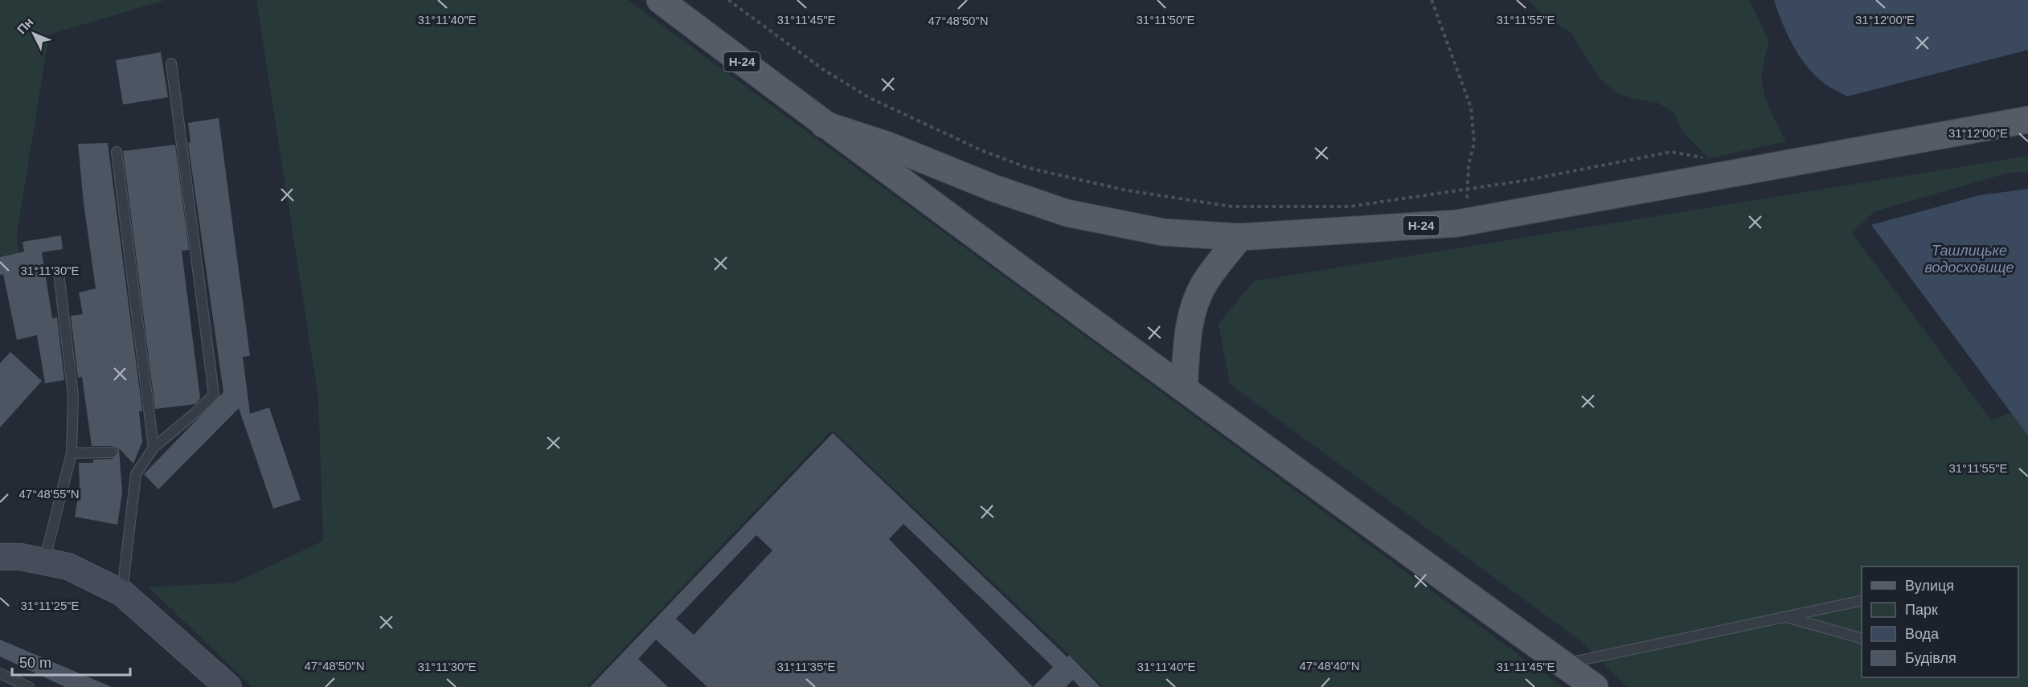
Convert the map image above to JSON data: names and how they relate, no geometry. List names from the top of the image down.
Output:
{
  "streets": {
    "main road": ["Н-24"]
  },
  "water": ["Ташлицьке водосховище"],
  "legend": [
    "Вулиця",
    "Парк",
    "Вода",
    "Будівля"
  ],
  "scale_bar": "50 m",
  "north": "top left",
  "coordinates": [
    "31°11'40\"E",
    "31°11'45\"E",
    "31°11'50\"E",
    "31°11'55\"E",
    "31°12'00\"E",
    "47°48'50\"N",
    "31°11'30\"E",
    "47°48'55\"N",
    "31°11'25\"E",
    "47°48'40\"N",
    "31°11'35\"E"
  ]
}
